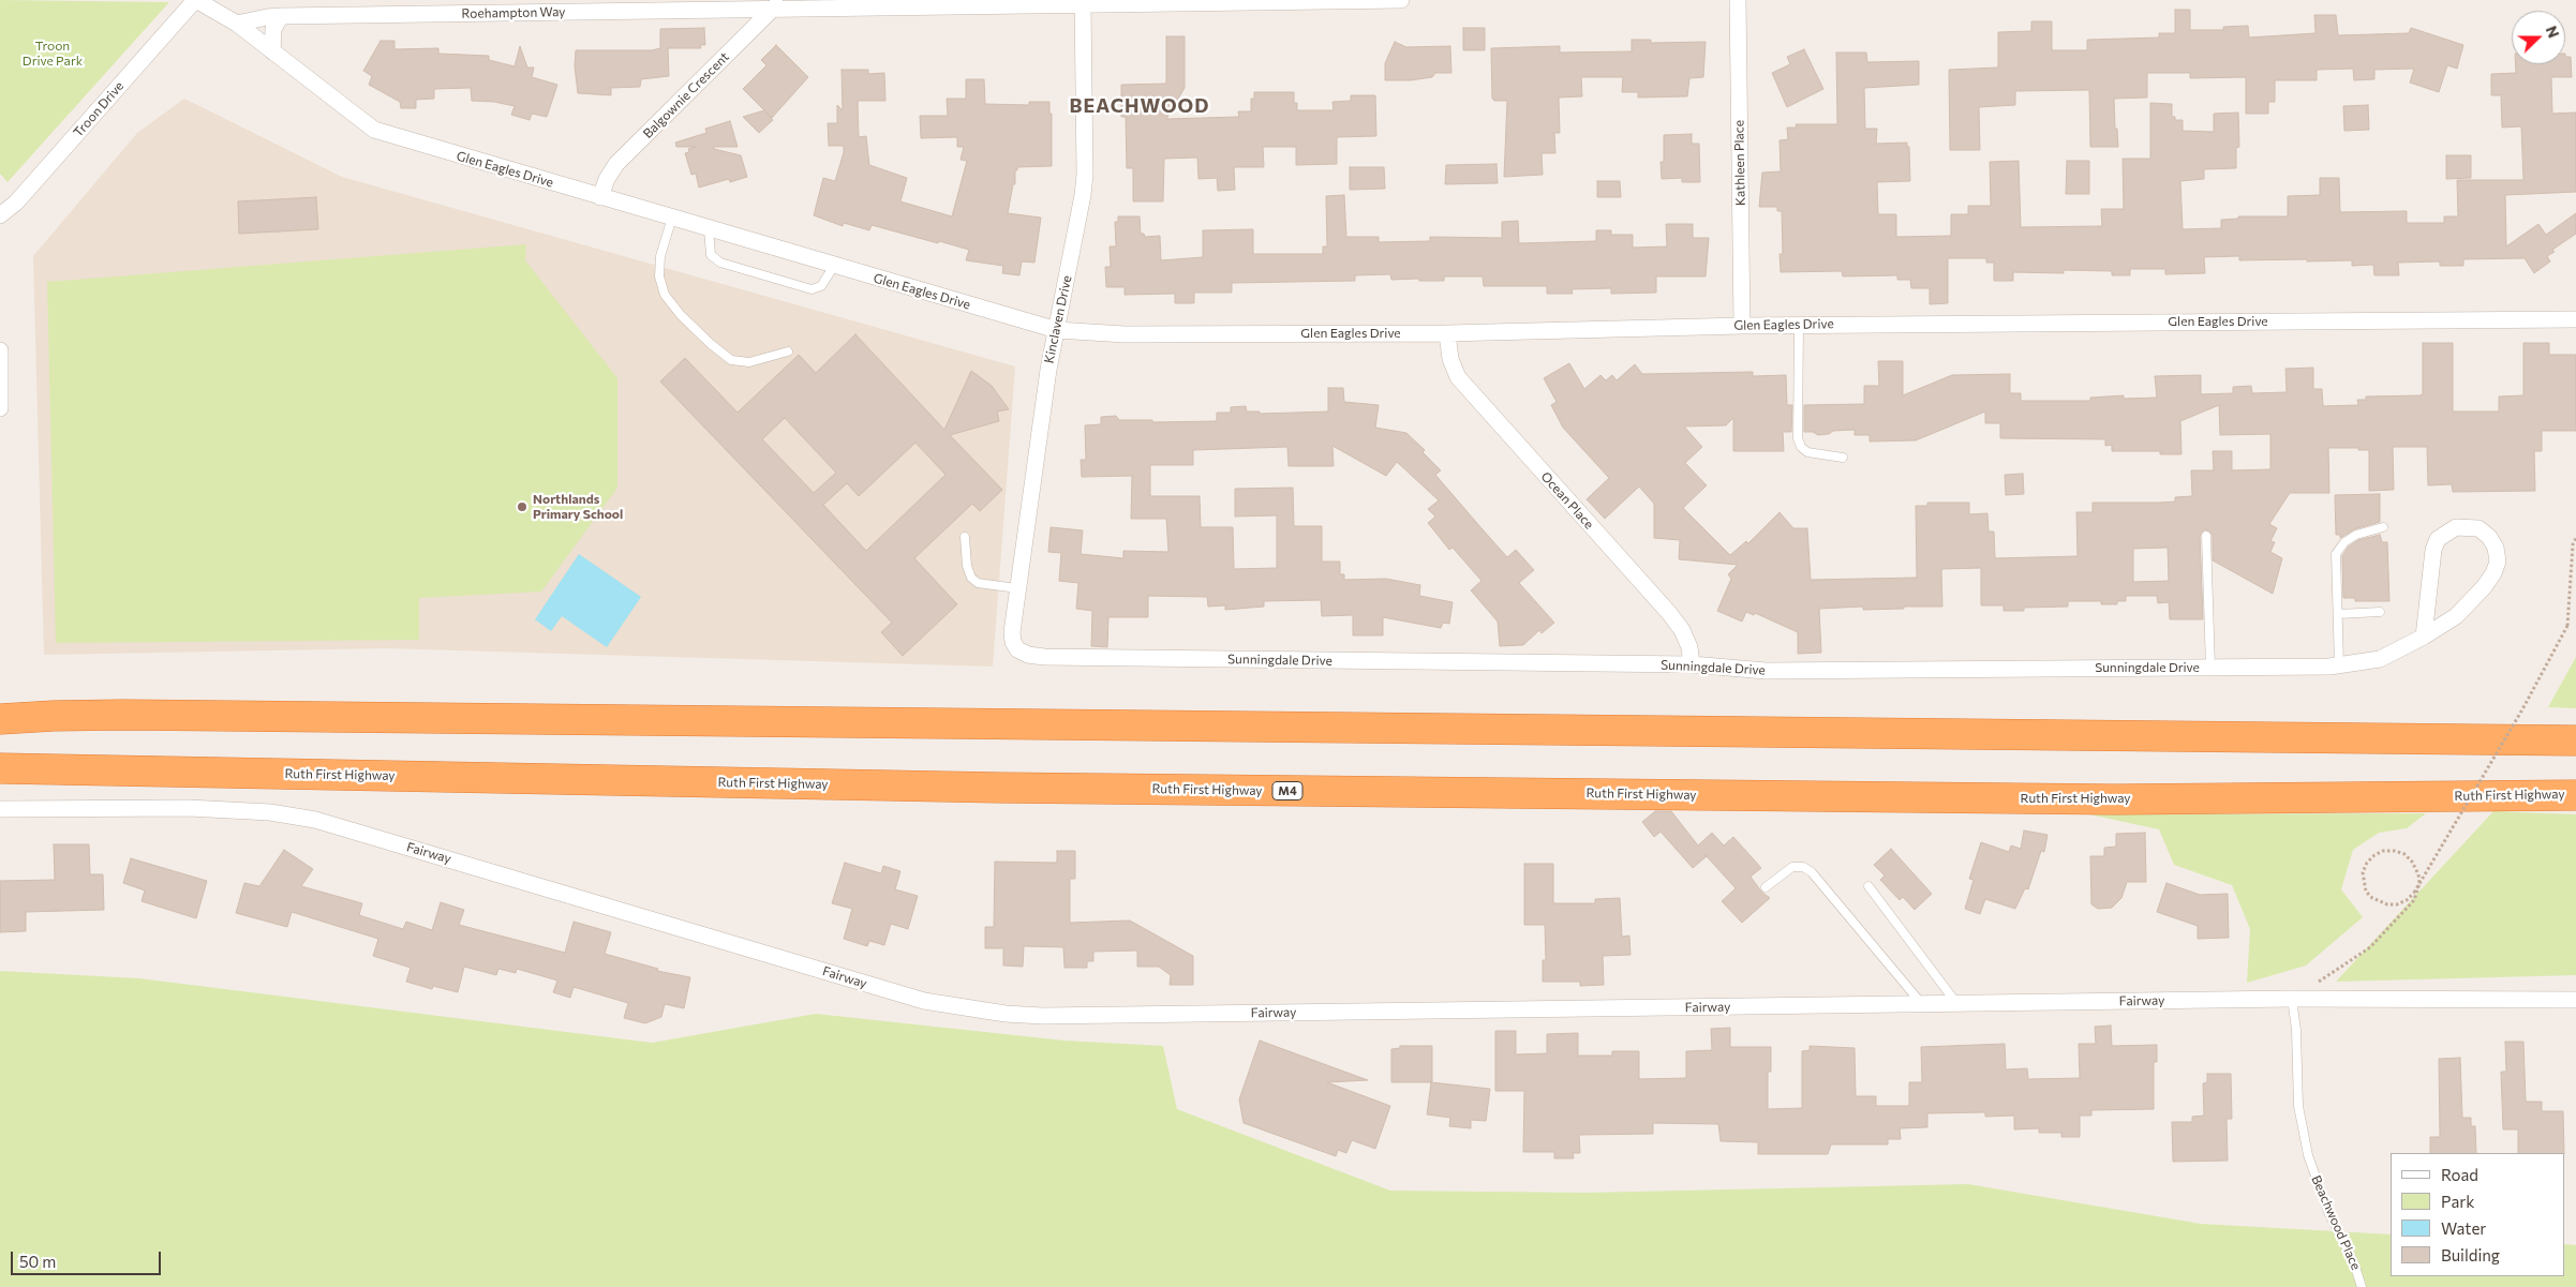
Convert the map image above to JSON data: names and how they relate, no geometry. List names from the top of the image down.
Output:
{
  "streets": {
    "highway": ["Ruth First Highway", "M4"],
    "street": [
      "Roehampton Way",
      "Balgownie Crescent",
      "Troon Drive",
      "Kathleen Place",
      "Glen Eagles Drive",
      "Kinclaven Drive",
      "Ocean Place",
      "Sunningdale Drive",
      "Fairway"
    ],
    "lane": ["Beachwood Place"]
  },
  "crossings": [
    ["Roehampton Way", "Balgownie Crescent"],
    ["Roehampton Way", "Glen Eagles Drive"],
    ["Roehampton Way", "Kinclaven Drive"],
    ["Balgownie Crescent", "Glen Eagles Drive"],
    ["Troon Drive", "Glen Eagles Drive"],
    ["Kathleen Place", "Glen Eagles Drive"],
    ["Glen Eagles Drive", "Kinclaven Drive"],
    ["Glen Eagles Drive", "Ocean Place"],
    ["Kinclaven Drive", "Sunningdale Drive"],
    ["Ocean Place", "Sunningdale Drive"],
    ["Fairway", "Beachwood Place"]
  ],
  "districts": ["BEACHWOOD"],
  "parks": ["Troon Drive Park"],
  "places": ["Northlands Primary School"],
  "legend": [
    "Road",
    "Park",
    "Water",
    "Building"
  ],
  "scale_bar": "50 m",
  "north": "right"
}
